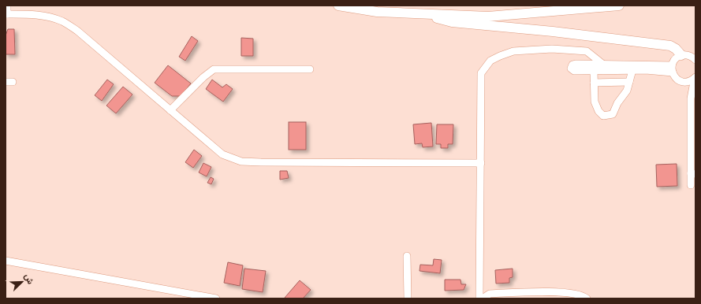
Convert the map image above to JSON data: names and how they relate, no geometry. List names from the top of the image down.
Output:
{
  "north": "top right"
}
